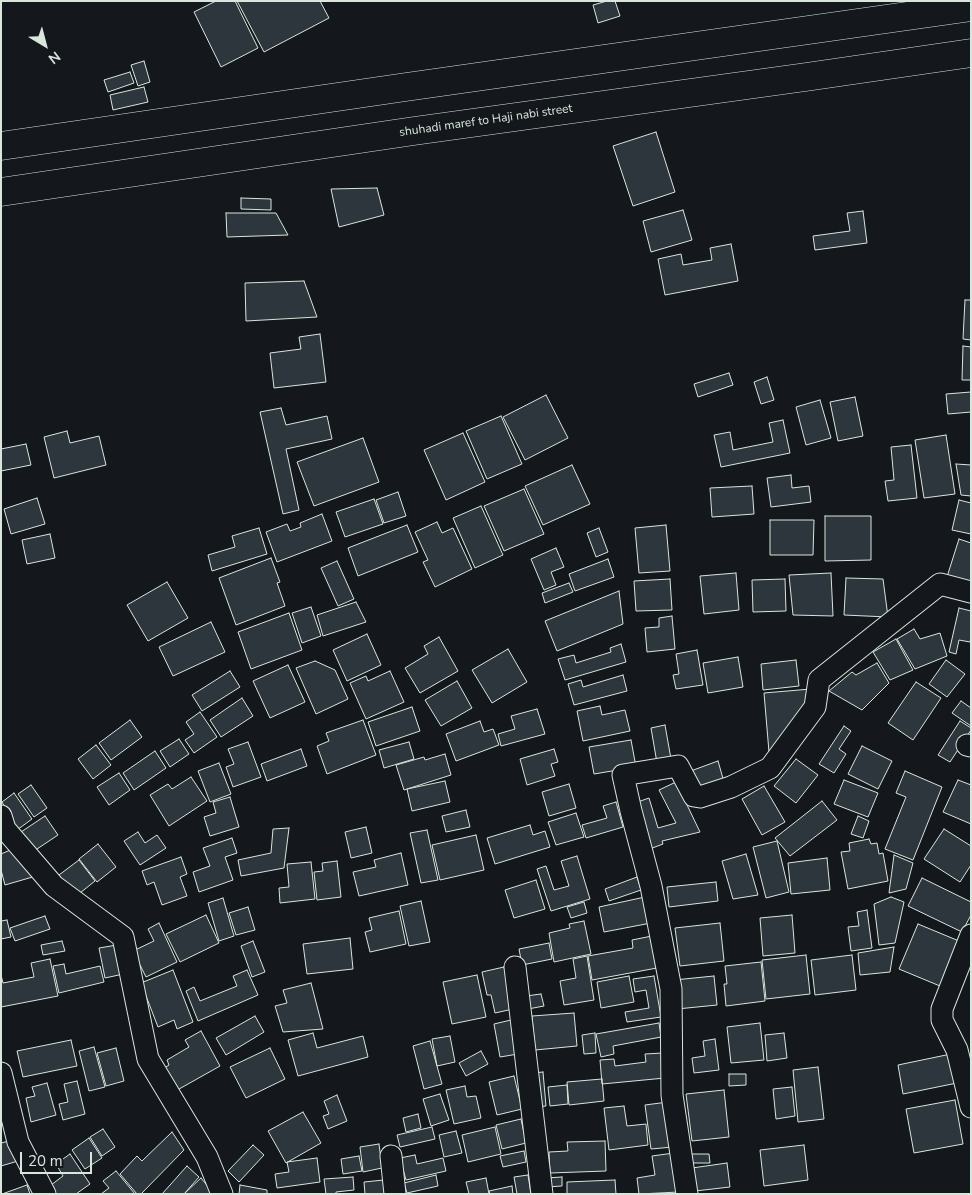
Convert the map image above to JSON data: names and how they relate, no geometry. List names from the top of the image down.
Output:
{
  "streets": {
    "main road": ["shuhadi maref to Haji nabi street"]
  },
  "scale_bar": "20 m",
  "north": "bottom right"
}
